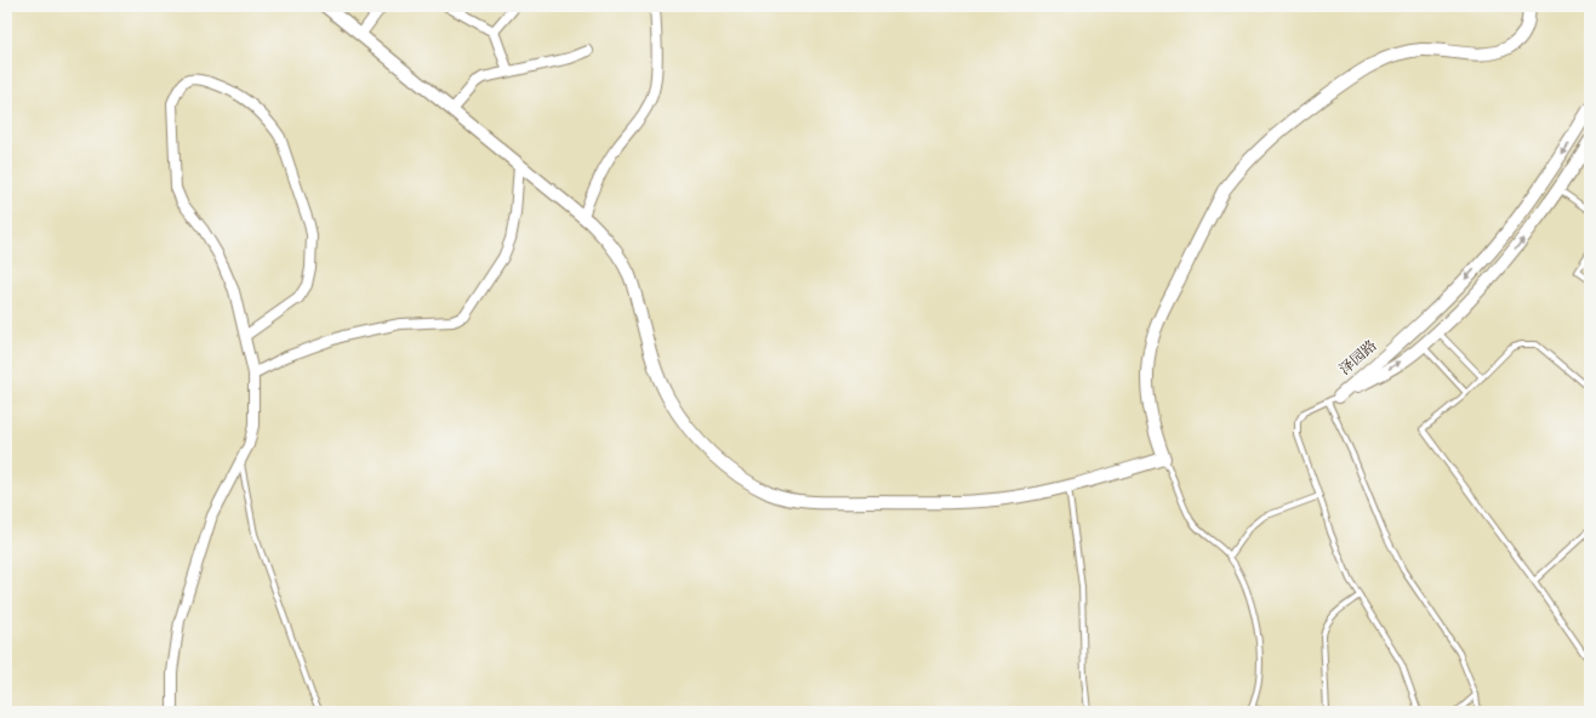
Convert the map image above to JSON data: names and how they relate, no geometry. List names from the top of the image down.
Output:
{
  "streets": {
    "street": ["泽园路"]
  }
}
